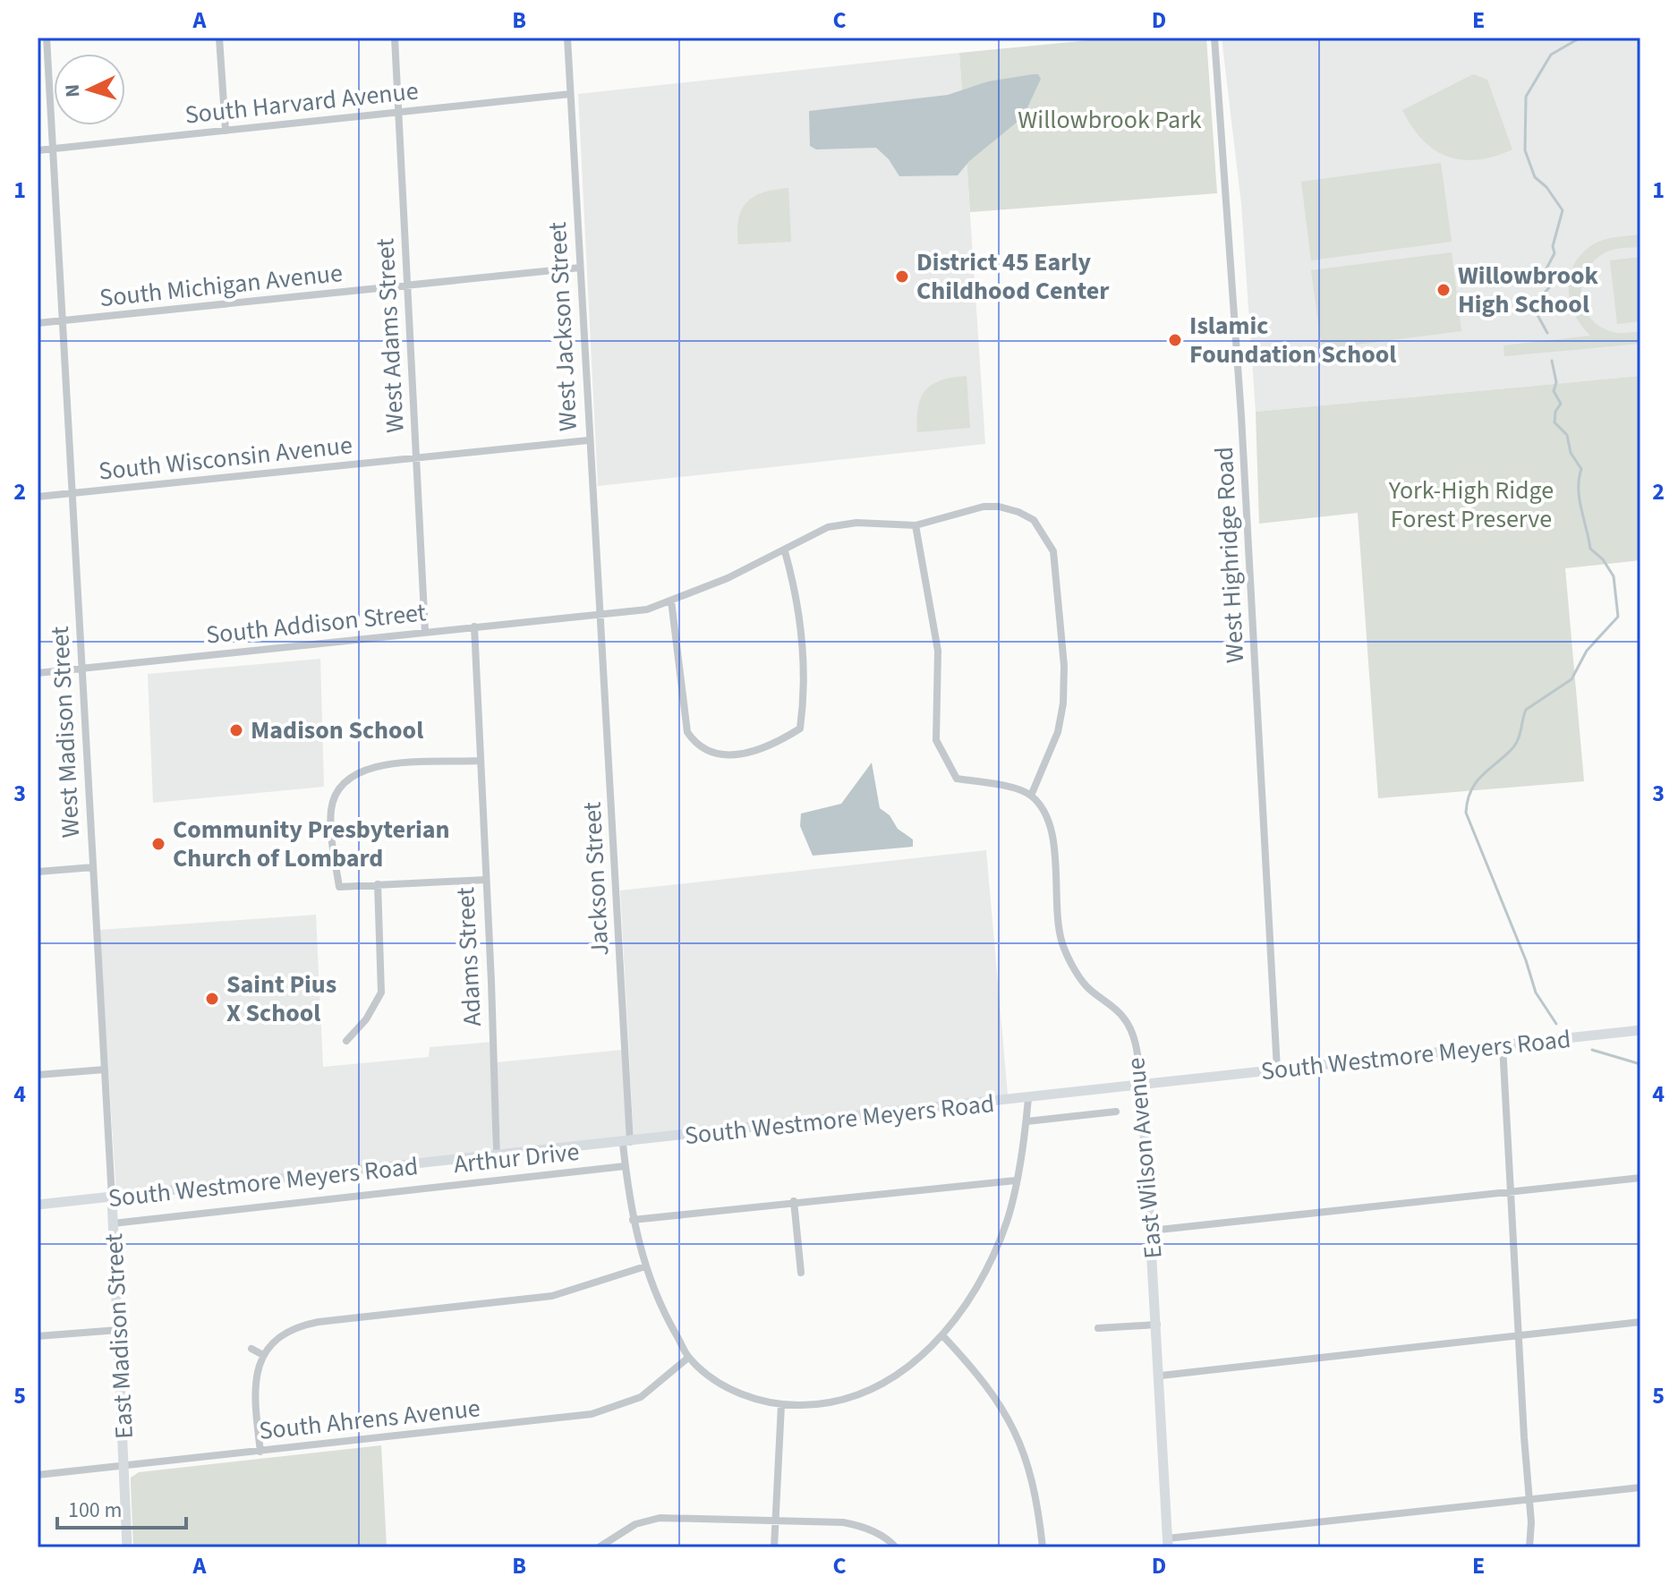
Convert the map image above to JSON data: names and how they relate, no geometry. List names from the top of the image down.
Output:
{
  "streets": {
    "street": [
      "South Harvard Avenue",
      "South Michigan Avenue",
      "West Jackson Street",
      "West Adams Street",
      "South Wisconsin Avenue",
      "West Highridge Road",
      "South Addison Street",
      "West Madison Street",
      "Jackson Street",
      "Adams Street",
      "South Westmore Meyers Road",
      "Arthur Drive",
      "East Wilson Avenue",
      "East Madison Street",
      "South Ahrens Avenue"
    ]
  },
  "crossings": [
    ["South Harvard Avenue", "West Jackson Street"],
    ["South Harvard Avenue", "West Adams Street"],
    ["South Harvard Avenue", "West Madison Street"],
    ["South Michigan Avenue", "West Jackson Street"],
    ["South Michigan Avenue", "West Adams Street"],
    ["South Michigan Avenue", "West Madison Street"],
    ["West Jackson Street", "South Wisconsin Avenue"],
    ["West Jackson Street", "South Addison Street"],
    ["West Jackson Street", "Jackson Street"],
    ["West Adams Street", "South Wisconsin Avenue"],
    ["West Adams Street", "South Addison Street"],
    ["South Wisconsin Avenue", "West Madison Street"],
    ["West Highridge Road", "South Westmore Meyers Road"],
    ["South Addison Street", "West Madison Street"],
    ["South Addison Street", "Jackson Street"],
    ["South Addison Street", "Adams Street"],
    ["South Addison Street", "East Wilson Avenue"],
    ["West Madison Street", "East Madison Street"],
    ["Jackson Street", "South Westmore Meyers Road"],
    ["Jackson Street", "Arthur Drive"],
    ["Jackson Street", "South Ahrens Avenue"],
    ["Adams Street", "South Westmore Meyers Road"],
    ["South Westmore Meyers Road", "East Wilson Avenue"],
    ["South Westmore Meyers Road", "East Madison Street"],
    ["Arthur Drive", "East Madison Street"],
    ["East Madison Street", "South Ahrens Avenue"]
  ],
  "parks": ["Willowbrook Park", "York-High Ridge Forest Preserve"],
  "places": [
    "District 45 Early Childhood Center",
    "Willowbrook High School",
    "Islamic Foundation School",
    "Madison School",
    "Community Presbyterian Church of Lombard",
    "Saint Pius X School"
  ],
  "scale_bar": "100 m",
  "north": "left",
  "grid": {
    "columns": [
      "A",
      "B",
      "C",
      "D",
      "E"
    ],
    "rows": [
      "1",
      "2",
      "3",
      "4",
      "5"
    ]
  }
}
